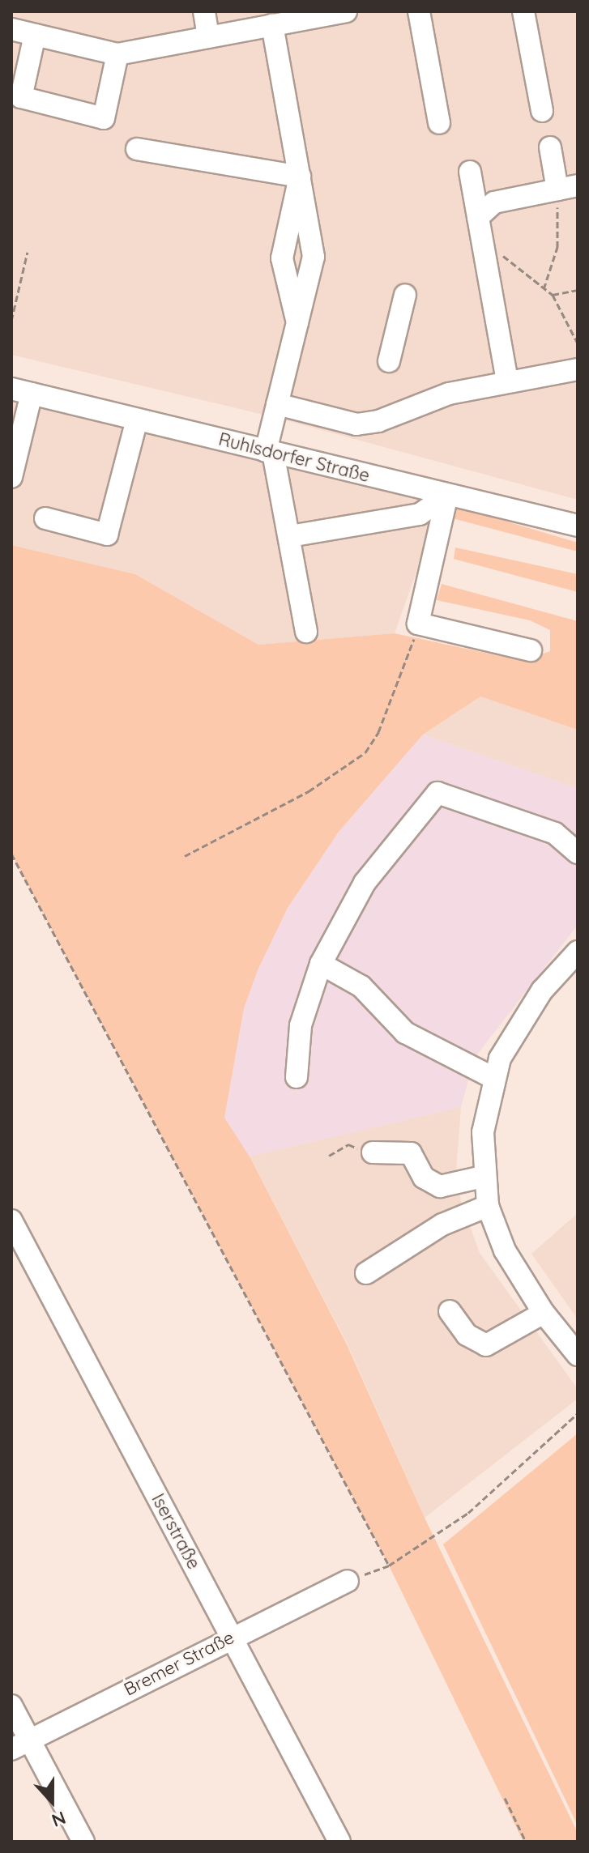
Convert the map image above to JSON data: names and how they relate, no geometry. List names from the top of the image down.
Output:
{
  "streets": {
    "street": ["Ruhlsdorfer Straße", "Iserstraße", "Bremer Straße"]
  },
  "crossings": [
    ["Iserstraße", "Bremer Straße"]
  ],
  "north": "bottom"
}
